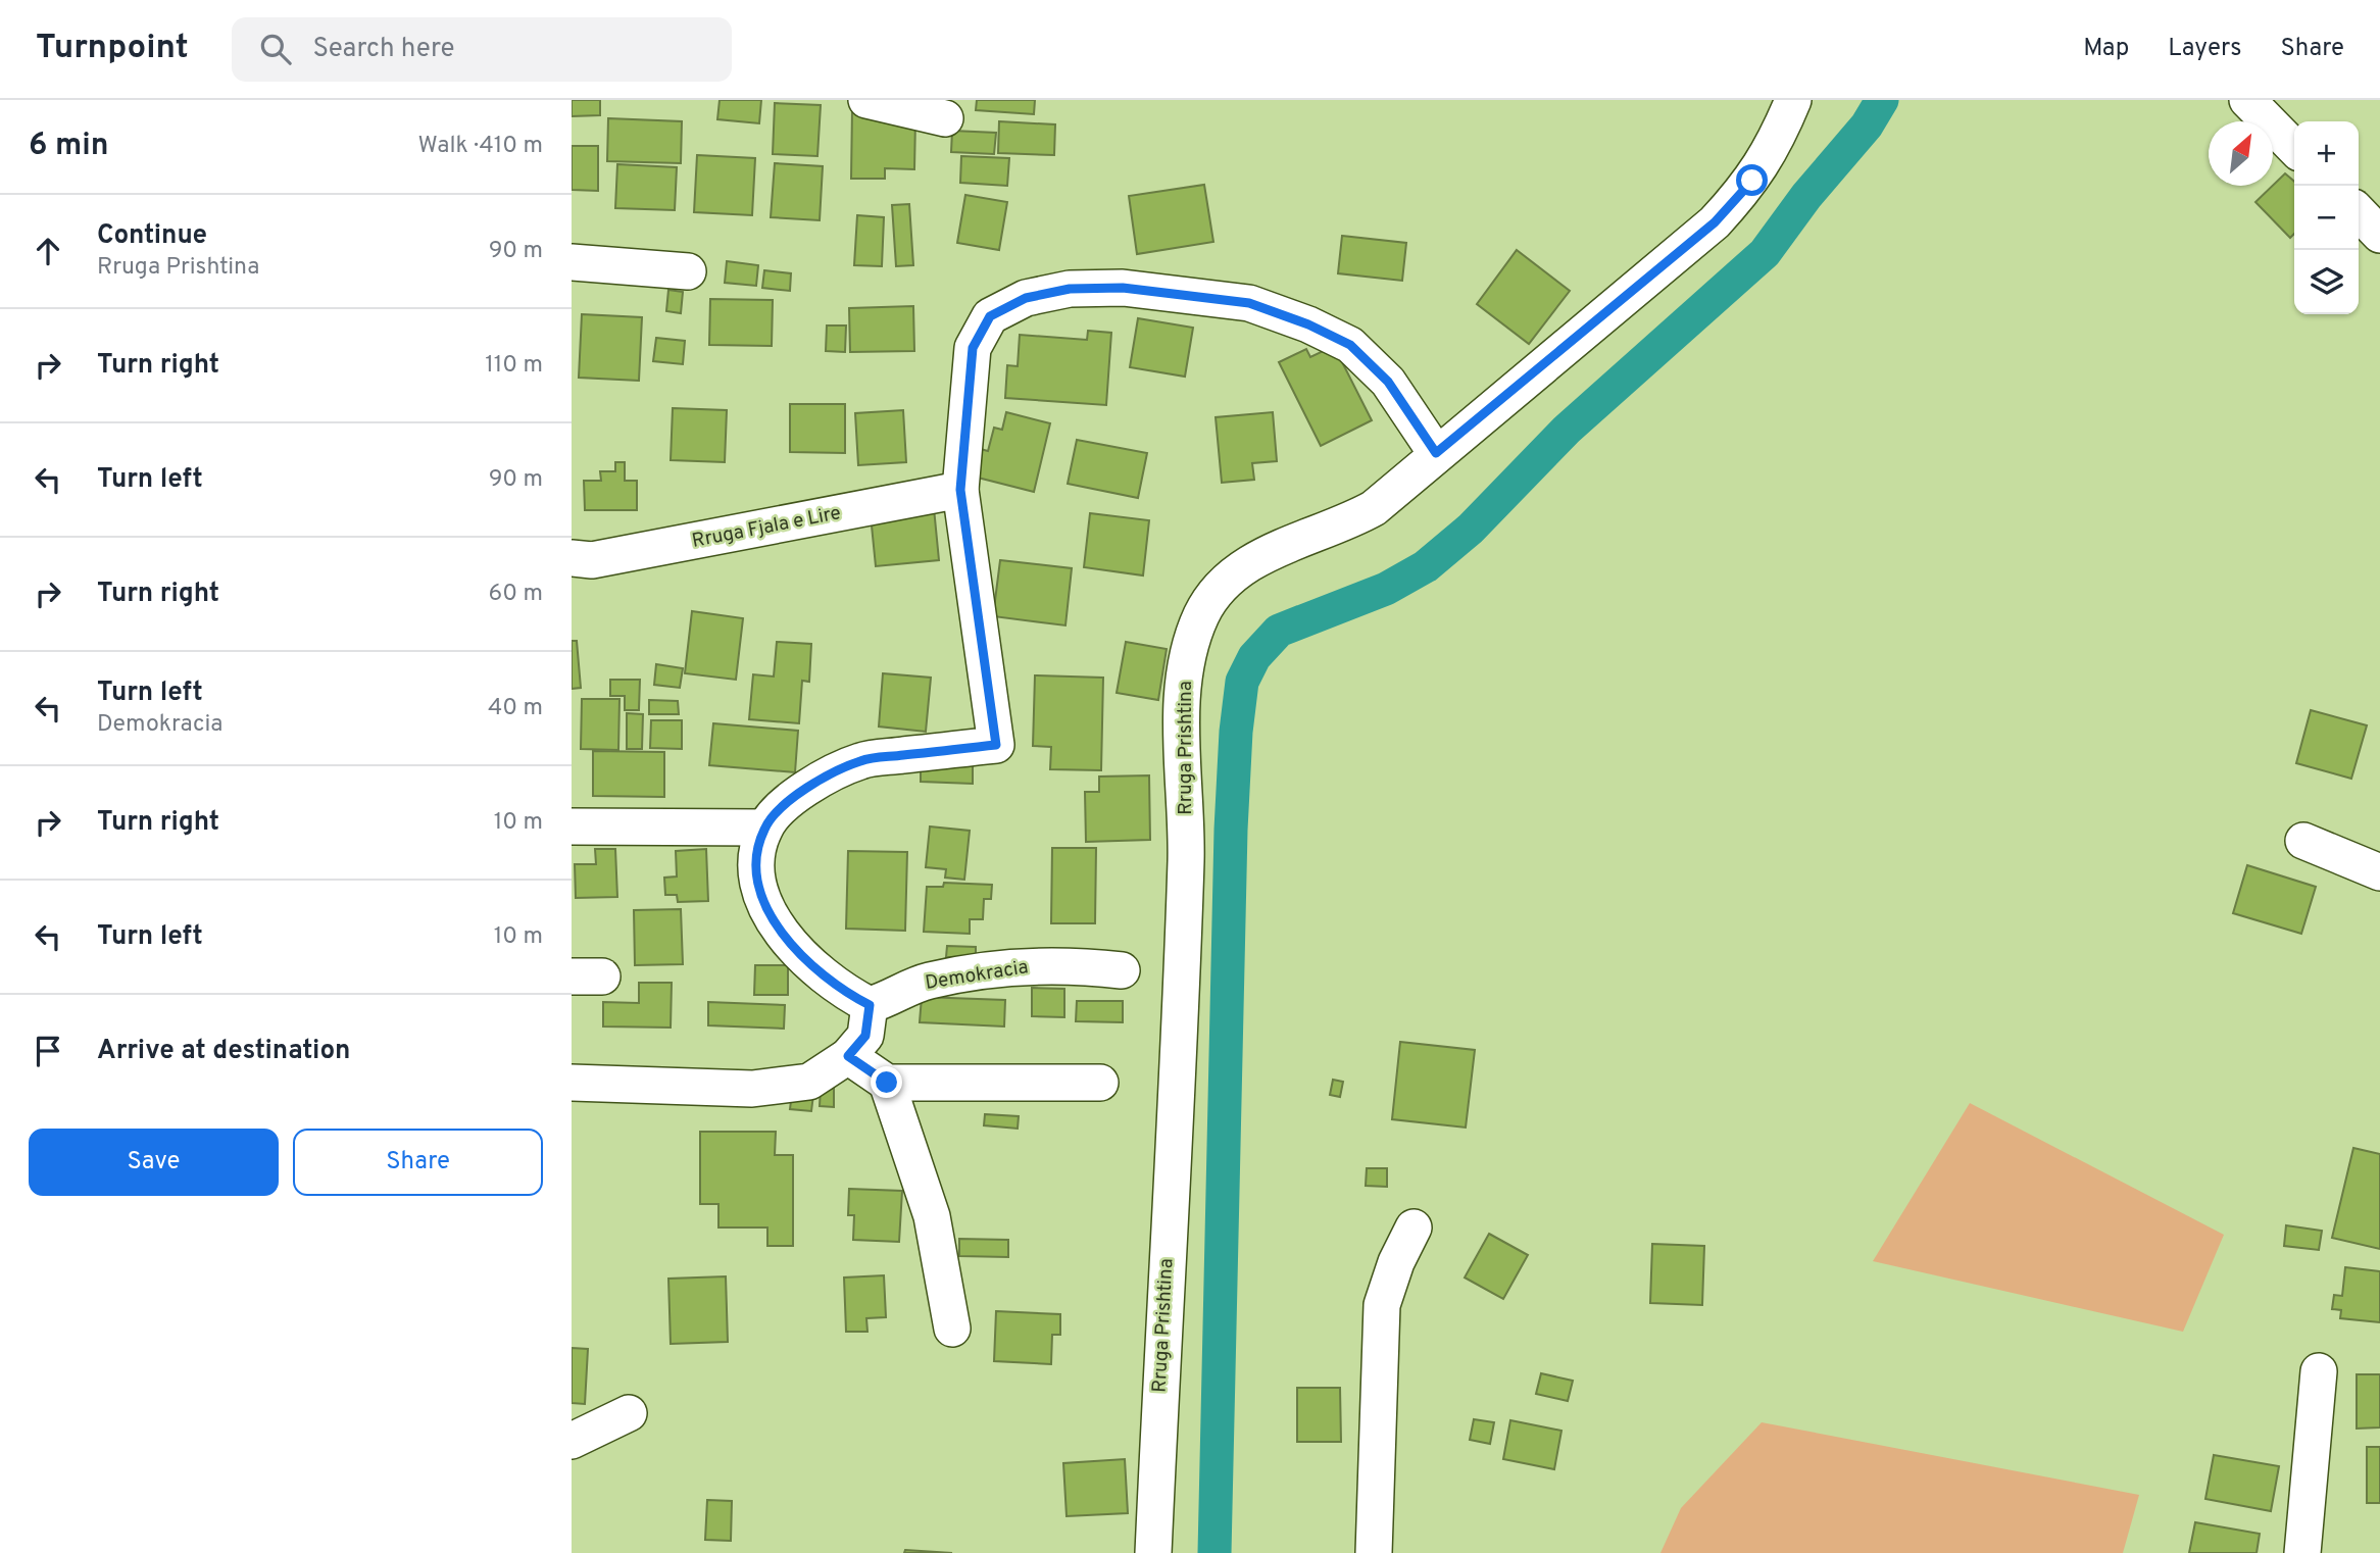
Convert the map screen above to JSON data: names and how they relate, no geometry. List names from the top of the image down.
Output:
{
  "streets": {
    "street": ["Rruga Fjala e Lire", "Rruga Prishtina", "Demokracia"]
  },
  "north": "top right",
  "page": {
    "header": "Turnpoint",
    "search": "Search here",
    "nav": ["Map", "Layers", "Share"],
    "heading": ["6 min", "Walk · 410 m"],
    "map_buttons": ["+", "−"],
    "list": [
      ["Continue", "Rruga Prishtina", "90 m"],
      ["Turn right", "110 m"],
      ["Turn left", "90 m"],
      ["Turn right", "60 m"],
      ["Turn left", "Demokracia", "40 m"],
      ["Turn right", "10 m"],
      ["Turn left", "10 m"],
      "Arrive at destination"
    ],
    "buttons": ["Save", "Share"]
  }
}
